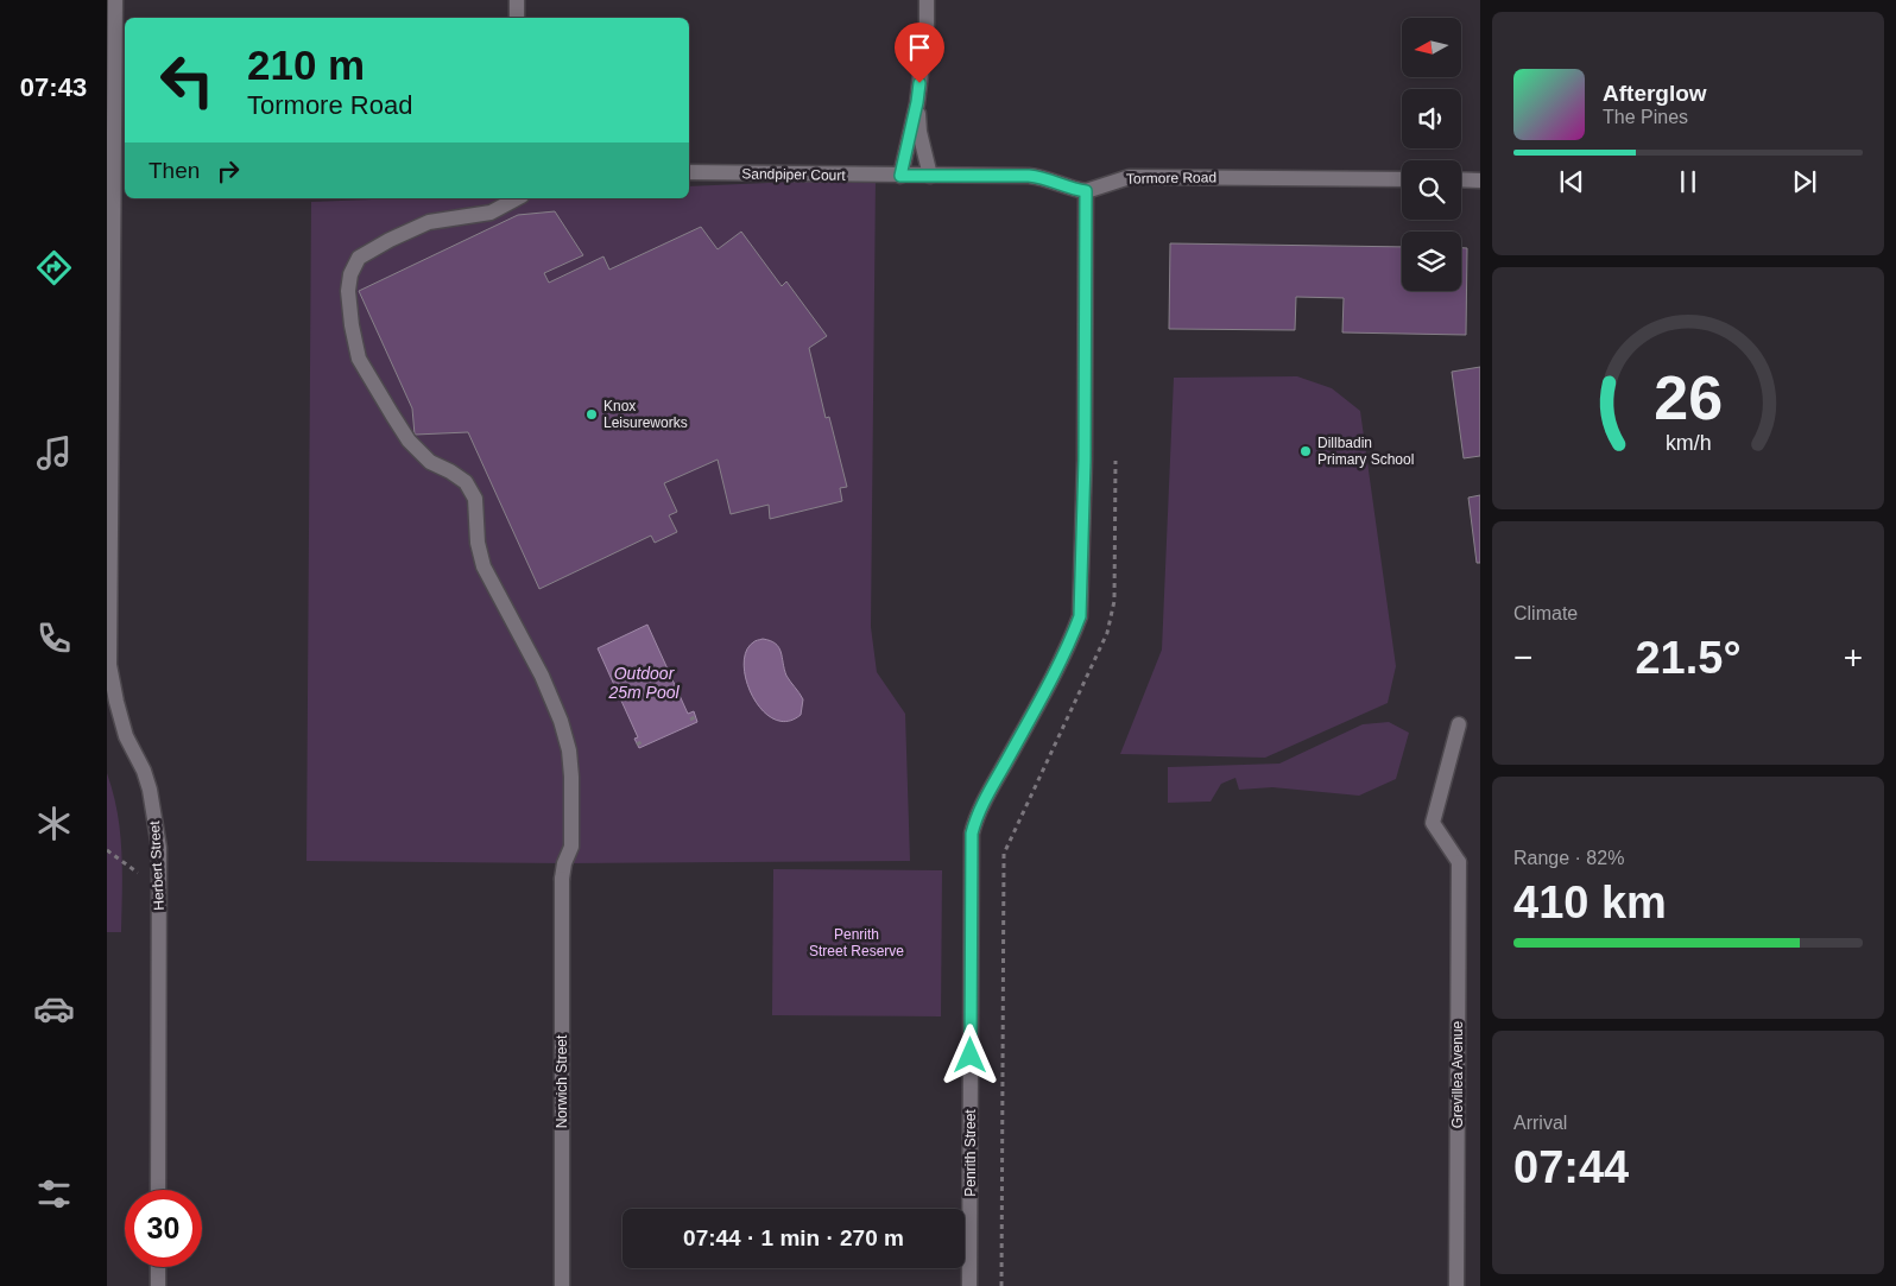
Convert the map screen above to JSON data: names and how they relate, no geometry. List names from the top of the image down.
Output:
{
  "streets": {
    "street": [
      "Sandpiper Court",
      "Tormore Road",
      "Herbert Street",
      "Grevillea Avenue",
      "Norwich Street",
      "Penrith Street"
    ]
  },
  "crossings": [
    ["Tormore Road", "Penrith Street"]
  ],
  "water": ["Outdoor 25m Pool"],
  "parks": ["Penrith Street Reserve"],
  "places": ["Knox Leisureworks", "Dillbadin Primary School"],
  "north": "left",
  "page": {
    "tabs": "07:43",
    "turn": ["210 m", "Tormore Road"],
    "song": ["Afterglow", "The Pines"],
    "then": "Then",
    "tile": [
      "Climate",
      ["Range · 82%", "410 km"],
      ["Arrival", "07:44"]
    ],
    "heat": ["−", "21.5°", "+"],
    "limit": "30",
    "trip": "07:44 · 1 min · 270 m",
    "gauge": ["26", "km/h"]
  }
}
